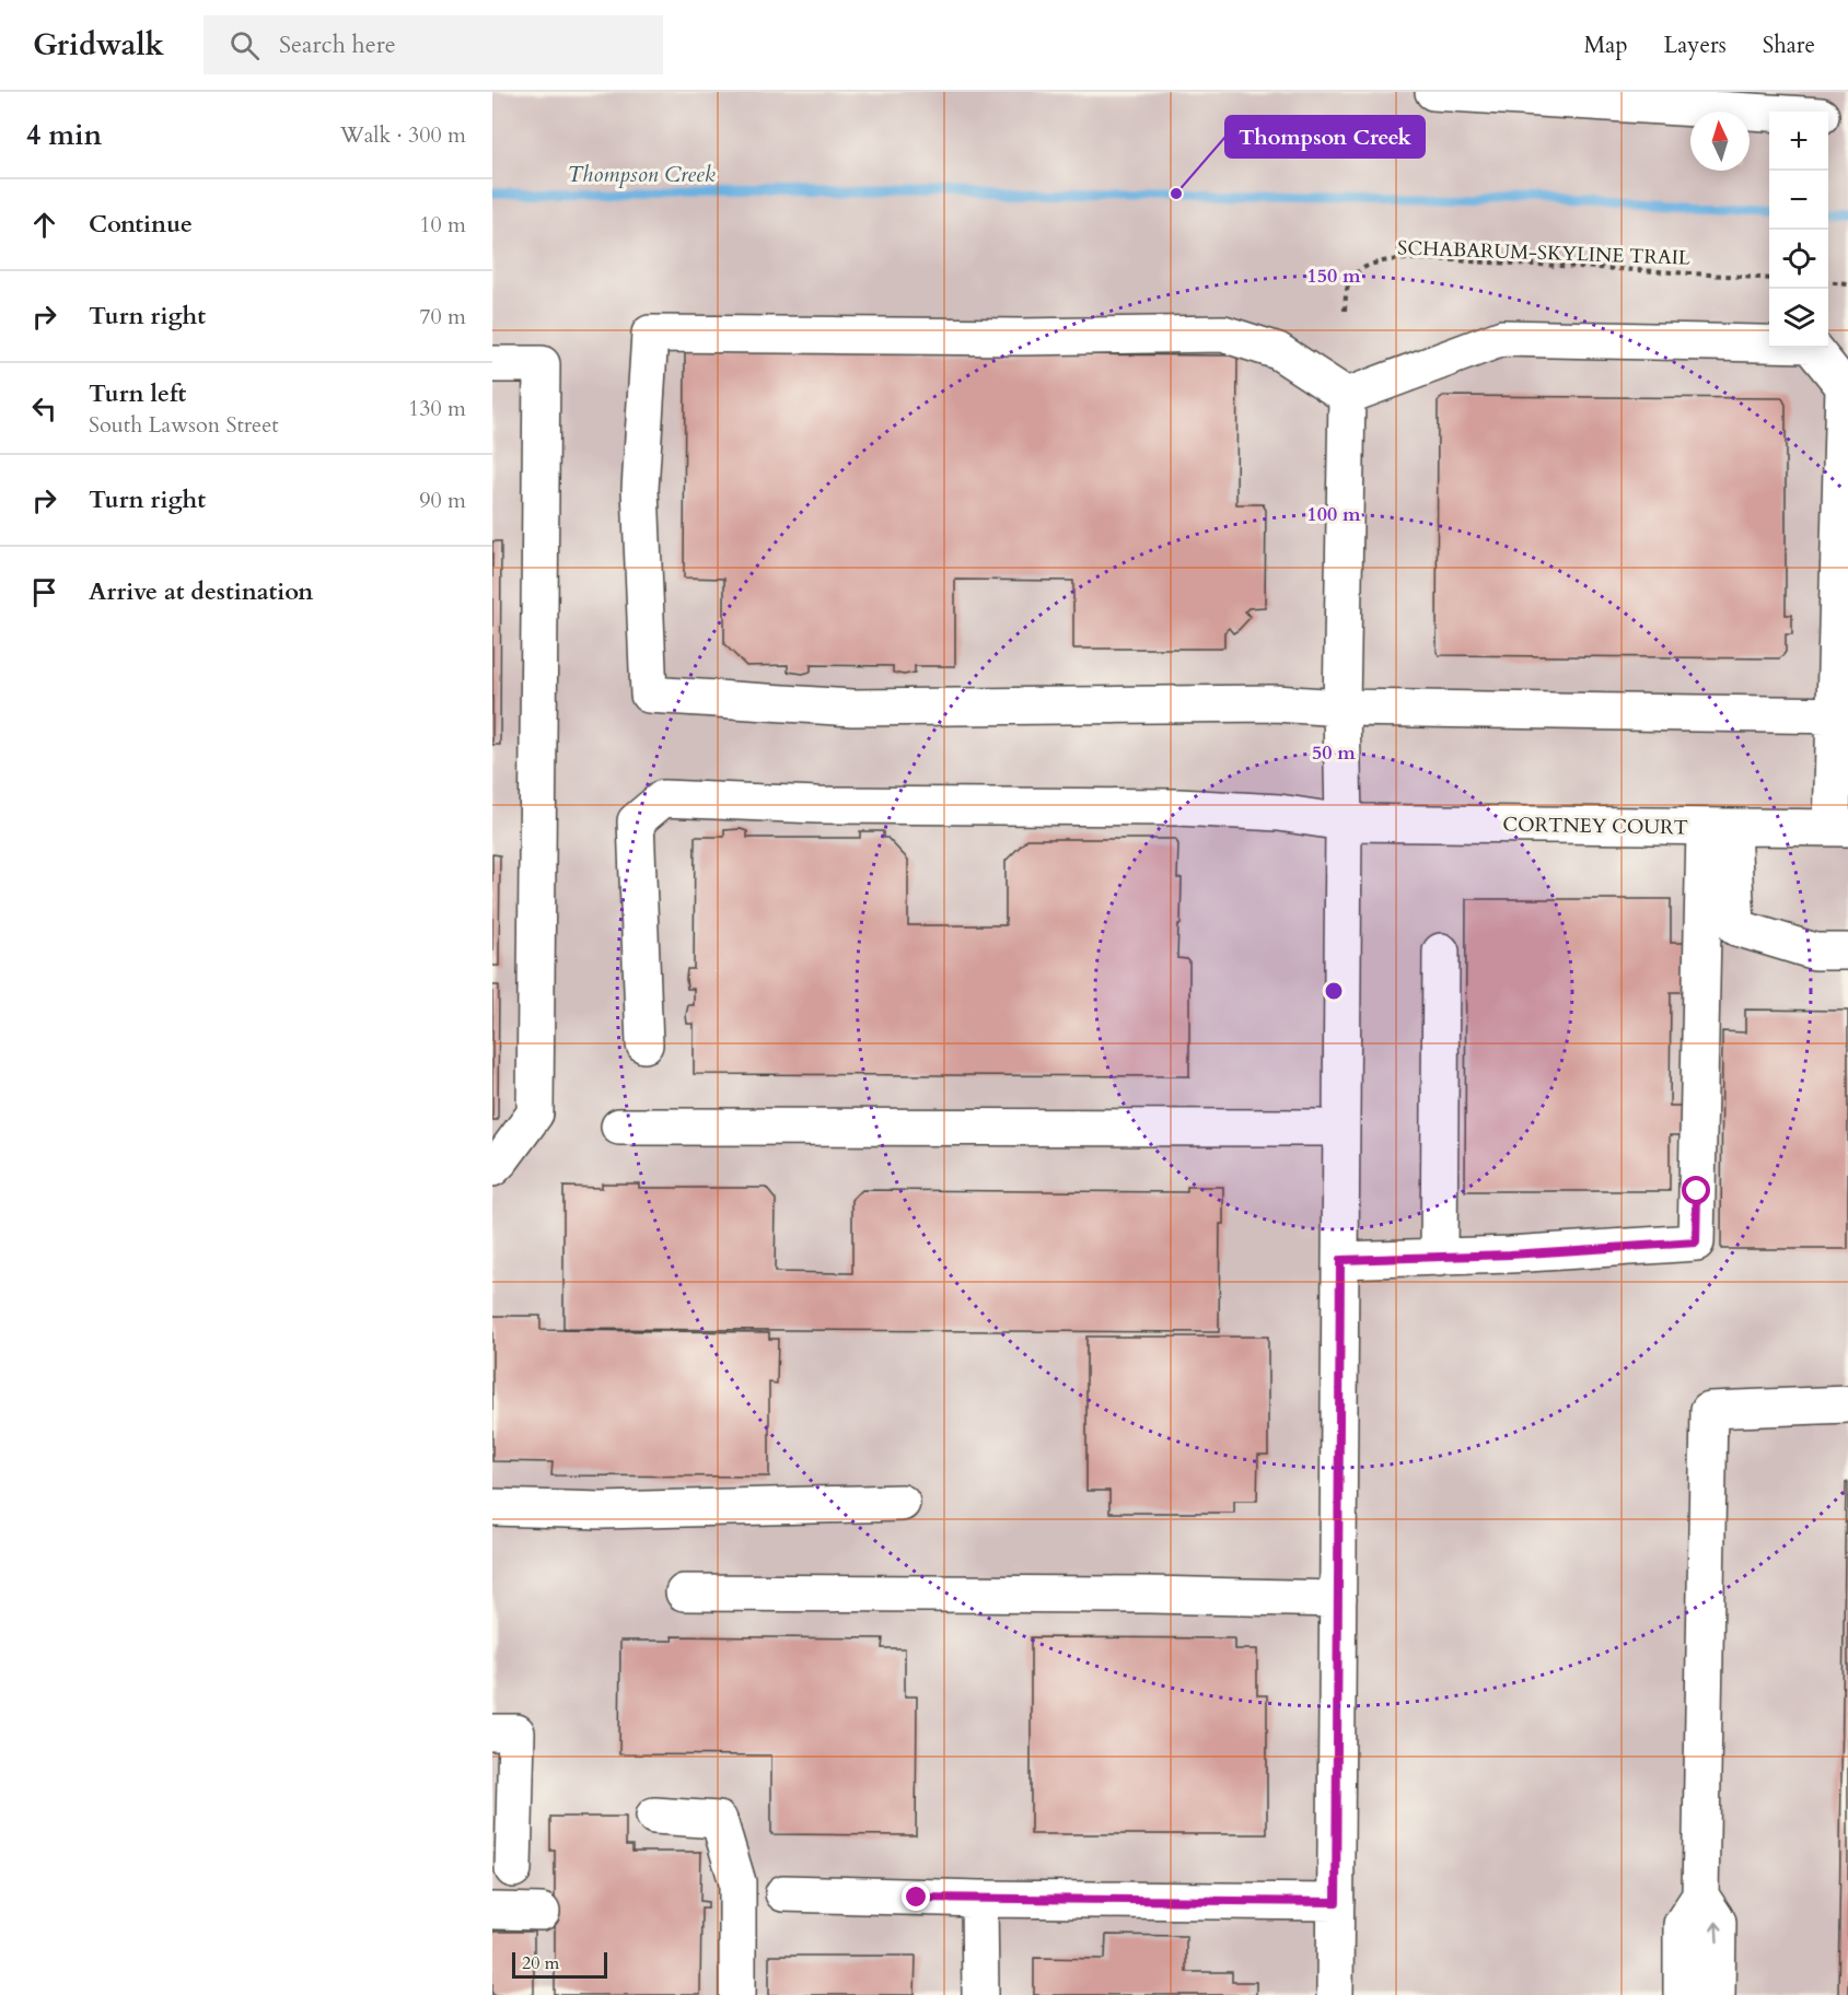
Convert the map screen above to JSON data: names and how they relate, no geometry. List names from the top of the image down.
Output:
{
  "streets": {
    "street": ["CORTNEY COURT"],
    "path": ["SCHABARUM-SKYLINE TRAIL"]
  },
  "water": ["Thompson Creek"],
  "places": ["Thompson Creek"],
  "scale_bar": "20 m",
  "north": "top",
  "page": {
    "header": "Gridwalk",
    "search": "Search here",
    "nav": ["Map", "Layers", "Share"],
    "heading": ["4 min", "Walk · 300 m"],
    "map_buttons": ["+", "−"],
    "list": [
      ["Continue", "10 m"],
      ["Turn right", "70 m"],
      ["Turn left", "South Lawson Street", "130 m"],
      ["Turn right", "90 m"],
      "Arrive at destination"
    ],
    "scale": "20 m"
  },
  "rings": ["150 m", "100 m", "50 m"]
}
